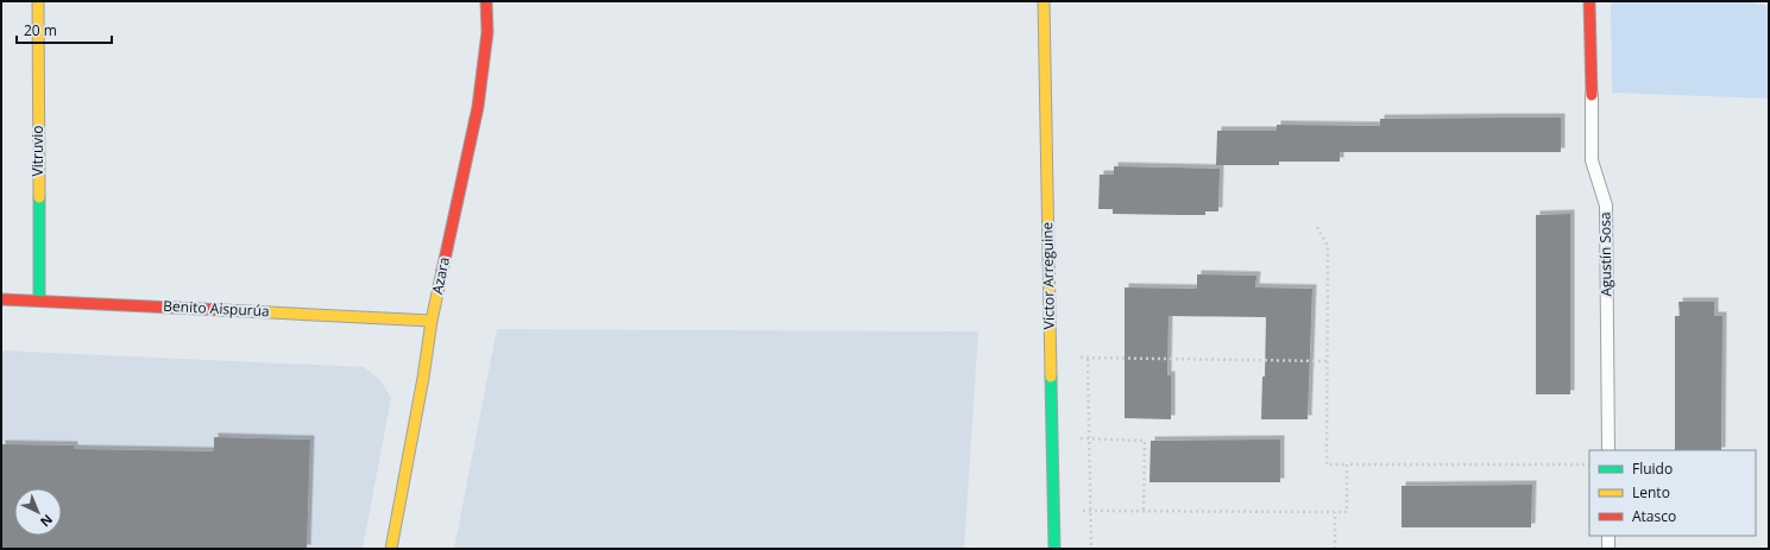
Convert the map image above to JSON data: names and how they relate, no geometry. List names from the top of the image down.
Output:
{
  "streets": {
    "street": [
      "Vitruvio",
      "Agustín Sosa",
      "Azara",
      "Víctor Arreguine",
      "Benito Aispurúa"
    ]
  },
  "crossings": [
    ["Vitruvio", "Benito Aispurúa"],
    ["Azara", "Benito Aispurúa"]
  ],
  "legend": ["Fluido", "Lento", "Atasco"],
  "scale_bar": "20 m",
  "north": "bottom right"
}
